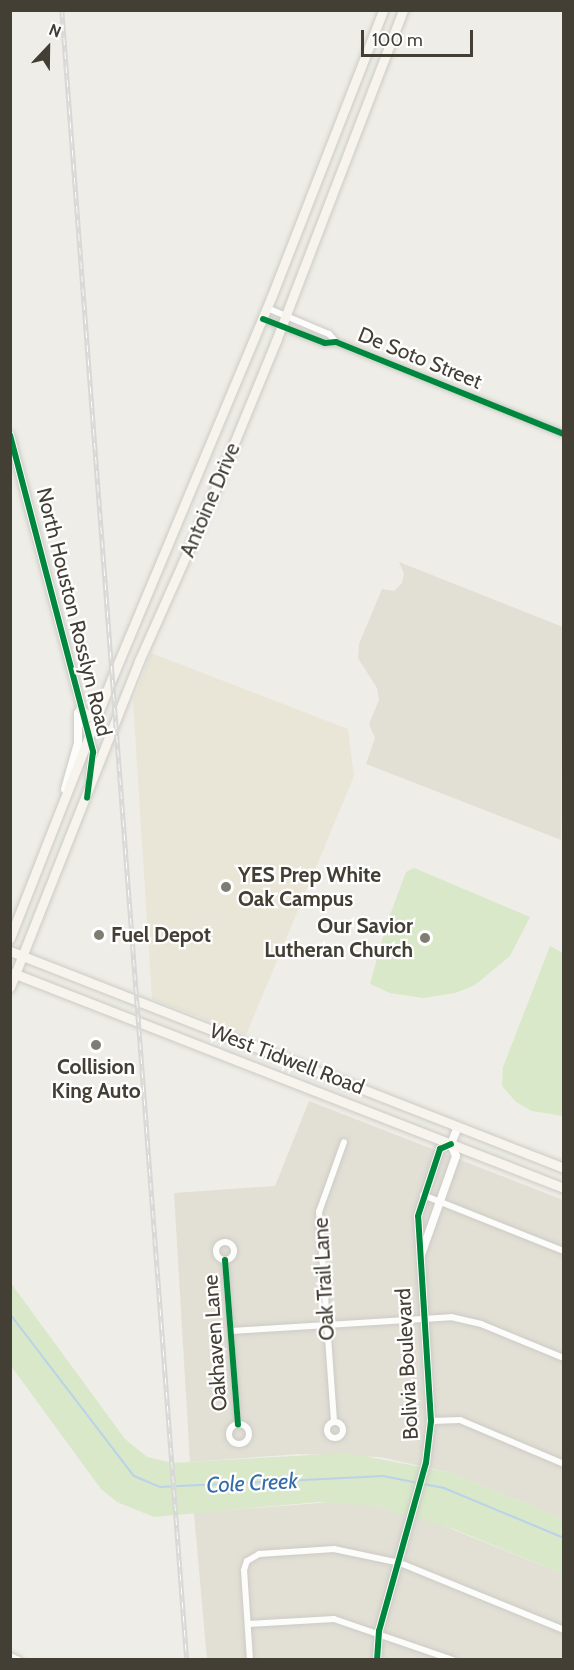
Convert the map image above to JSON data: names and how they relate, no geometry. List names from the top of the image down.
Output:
{
  "streets": {
    "main road": ["Antoine Drive", "West Tidwell Road"],
    "street": [
      "De Soto Street",
      "North Houston Rosslyn Road",
      "Oak Trail Lane",
      "Oakhaven Lane",
      "Bolivia Boulevard"
    ]
  },
  "crossings": [
    ["De Soto Street", "Antoine Drive"],
    ["Antoine Drive", "North Houston Rosslyn Road"],
    ["Antoine Drive", "West Tidwell Road"],
    ["West Tidwell Road", "Bolivia Boulevard"]
  ],
  "water": ["Cole Creek"],
  "places": [
    "YES Prep White Oak Campus",
    "Fuel Depot",
    "Our Savior Lutheran Church",
    "Collision King Auto"
  ],
  "scale_bar": "100 m",
  "north": "top"
}
